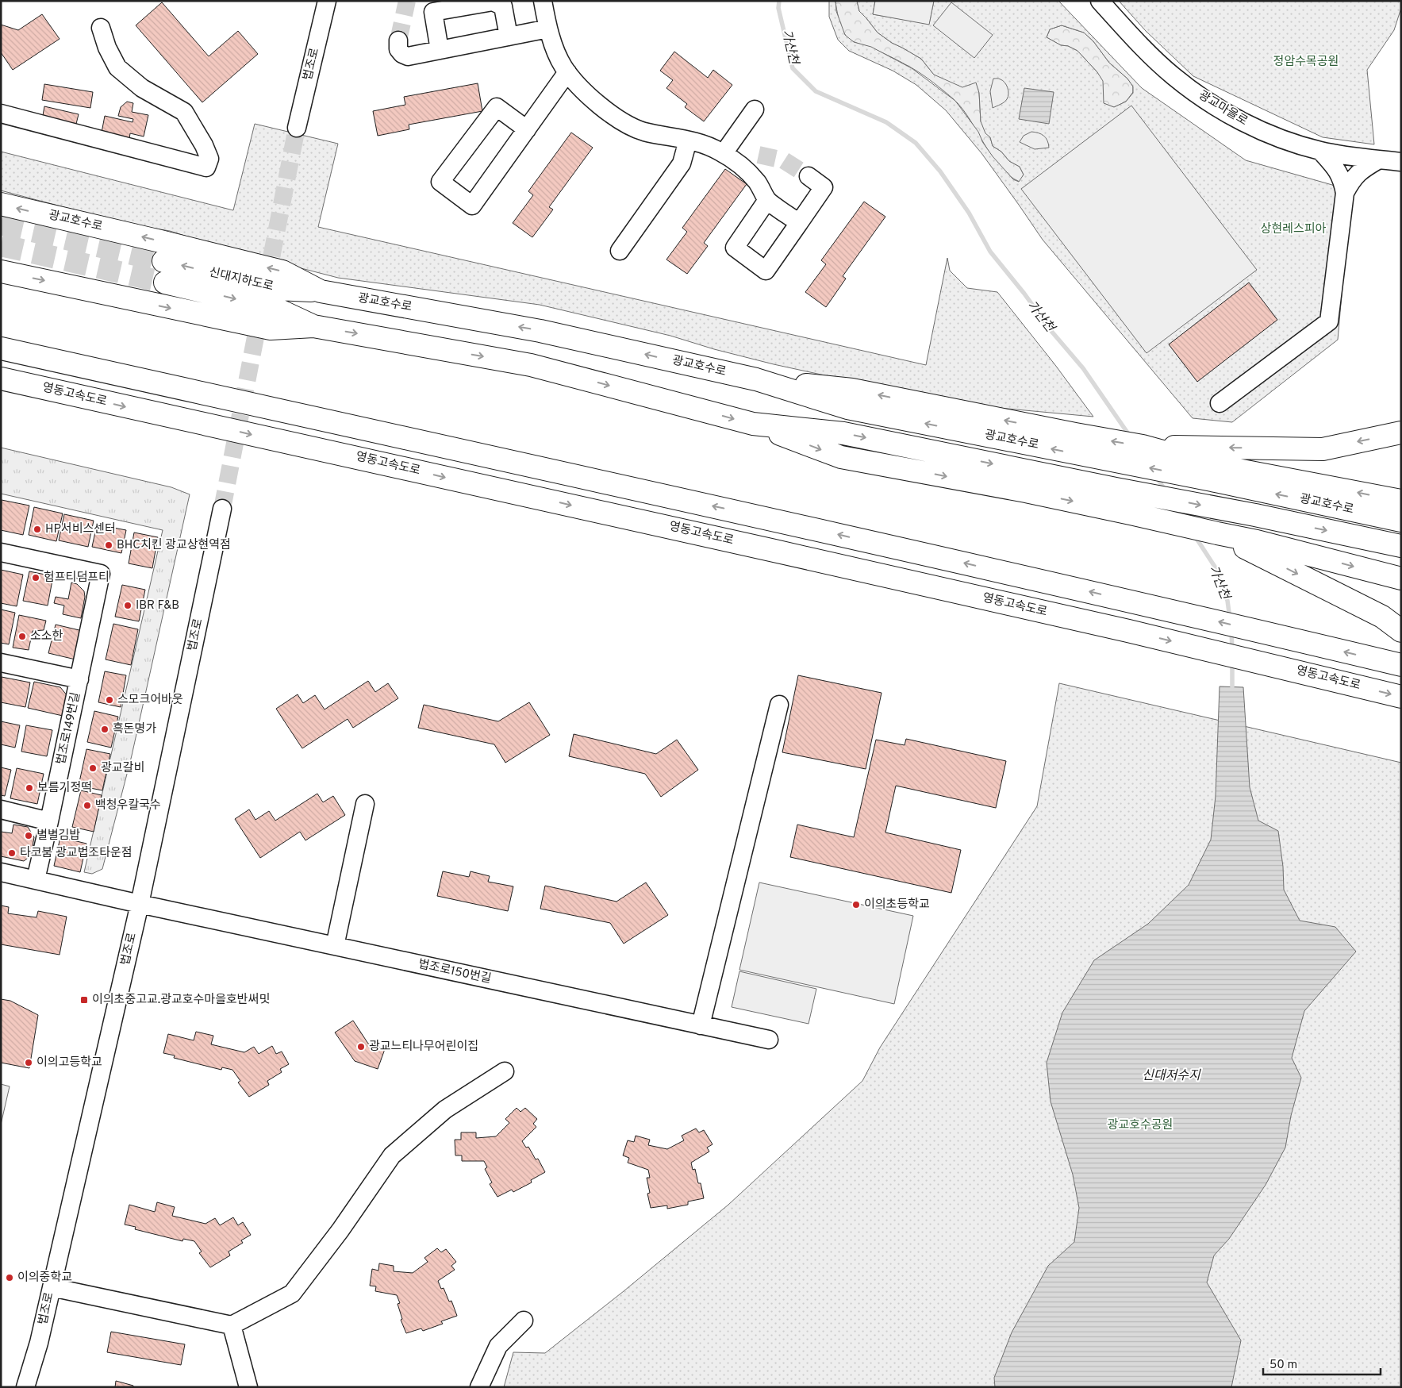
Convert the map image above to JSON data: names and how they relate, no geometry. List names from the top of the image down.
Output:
{
  "streets": {
    "highway": ["광교호수로", "신대지하도로", "영동고속도로"],
    "street": [
      "법조로",
      "광교마을로",
      "법조로149번길",
      "법조로150번길"
    ]
  },
  "crossings": [
    ["법조로", "법조로150번길"],
    ["광교호수로", "신대지하도로"]
  ],
  "water": ["가산천", "신대저수지"],
  "parks": ["정암수목공원", "상현레스피아", "광교호수공원"],
  "places": {
    "other": [
      "HP서비스센터",
      "BHC치킨 광교상현역점",
      "험프티덤프티",
      "IBR F&B",
      "소소한",
      "스모크어바웃",
      "흑돈명가",
      "광교갈비",
      "보름기정떡",
      "백청우칼국수",
      "별별김밥",
      "타코붐 광교법조타운점",
      "이의초등학교",
      "광교느티나무어린이집",
      "이의고등학교",
      "이의중학교"
    ],
    "transit": ["이의초중고교.광교호수마을호반써밋"]
  },
  "scale_bar": "50 m"
}
